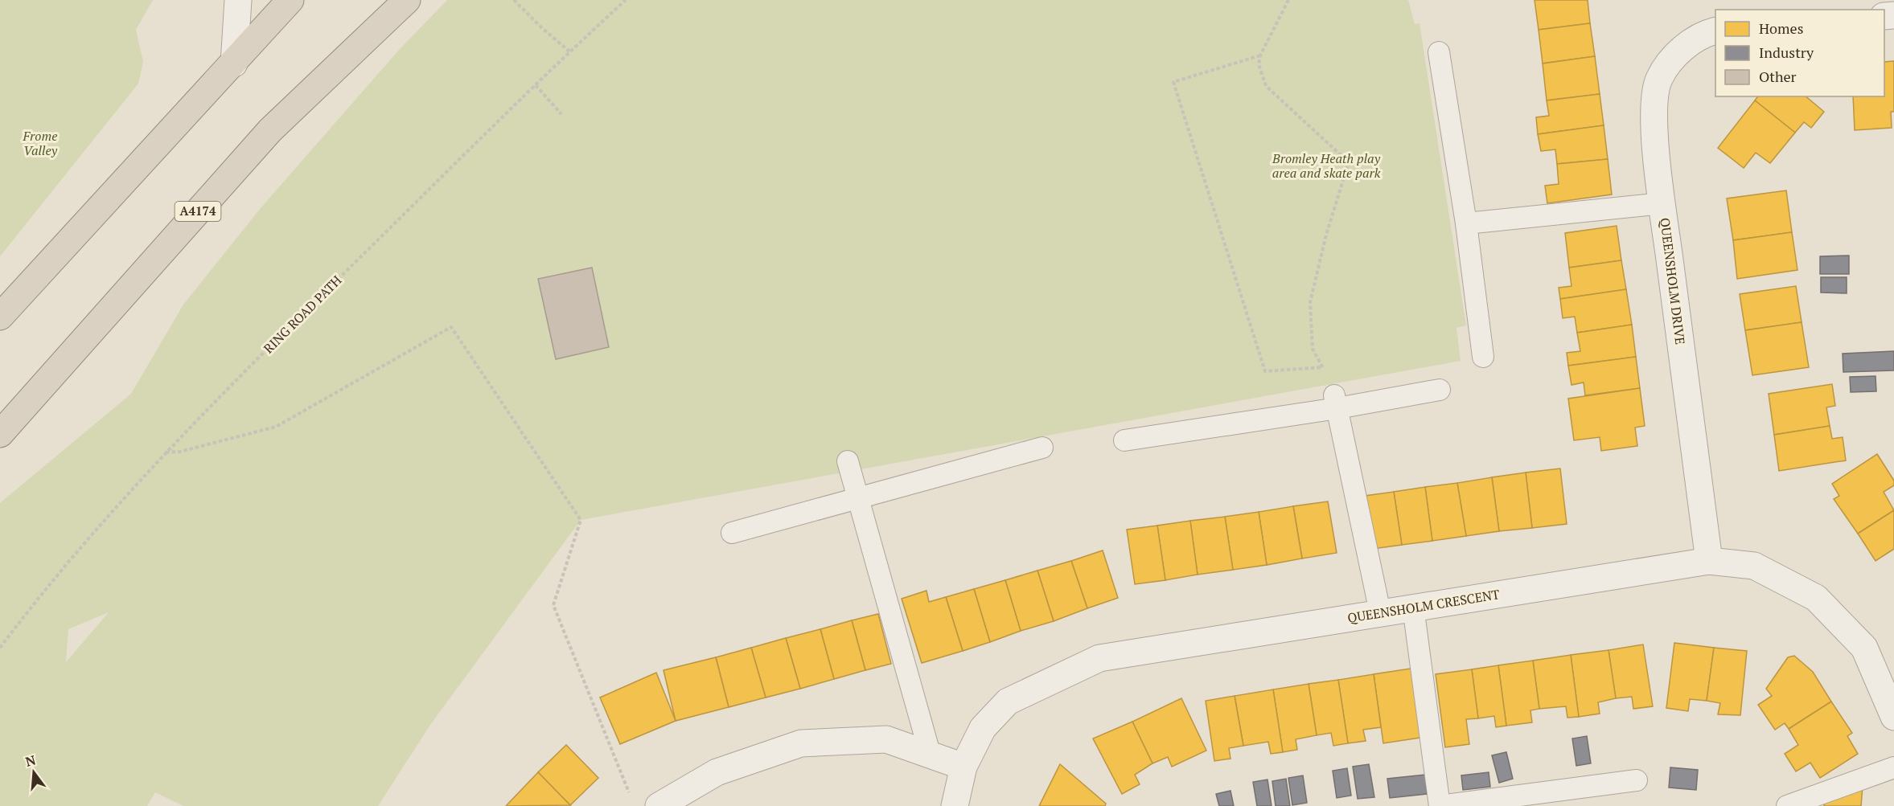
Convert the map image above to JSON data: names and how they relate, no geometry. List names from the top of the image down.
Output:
{
  "streets": {
    "highway": ["A4174"],
    "street": ["QUEENSHOLM DRIVE", "QUEENSHOLM CRESCENT"],
    "path": ["RING ROAD PATH"]
  },
  "crossings": [
    ["QUEENSHOLM DRIVE", "QUEENSHOLM CRESCENT"]
  ],
  "parks": ["Frome Valley", "Bromley Heath play area and skate park"],
  "legend": ["Homes", "Industry", "Other"],
  "north": "top"
}
